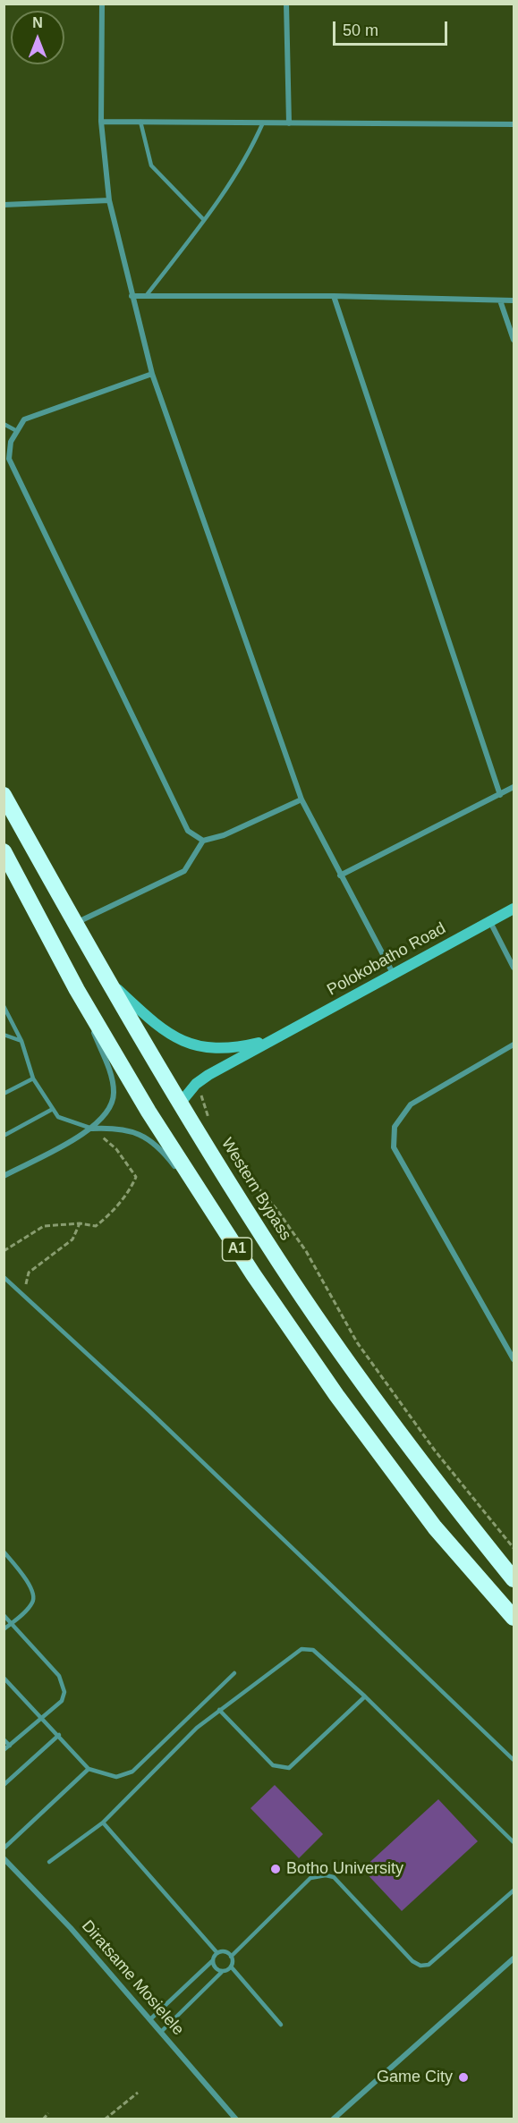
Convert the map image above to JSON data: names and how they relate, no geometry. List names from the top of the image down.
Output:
{
  "streets": {
    "highway": ["Western Bypass", "A1"],
    "street": ["Polokobatho Road", "Diratsame Mosielele"]
  },
  "places": ["Botho University", "Game City"],
  "scale_bar": "50 m",
  "north": "top"
}
